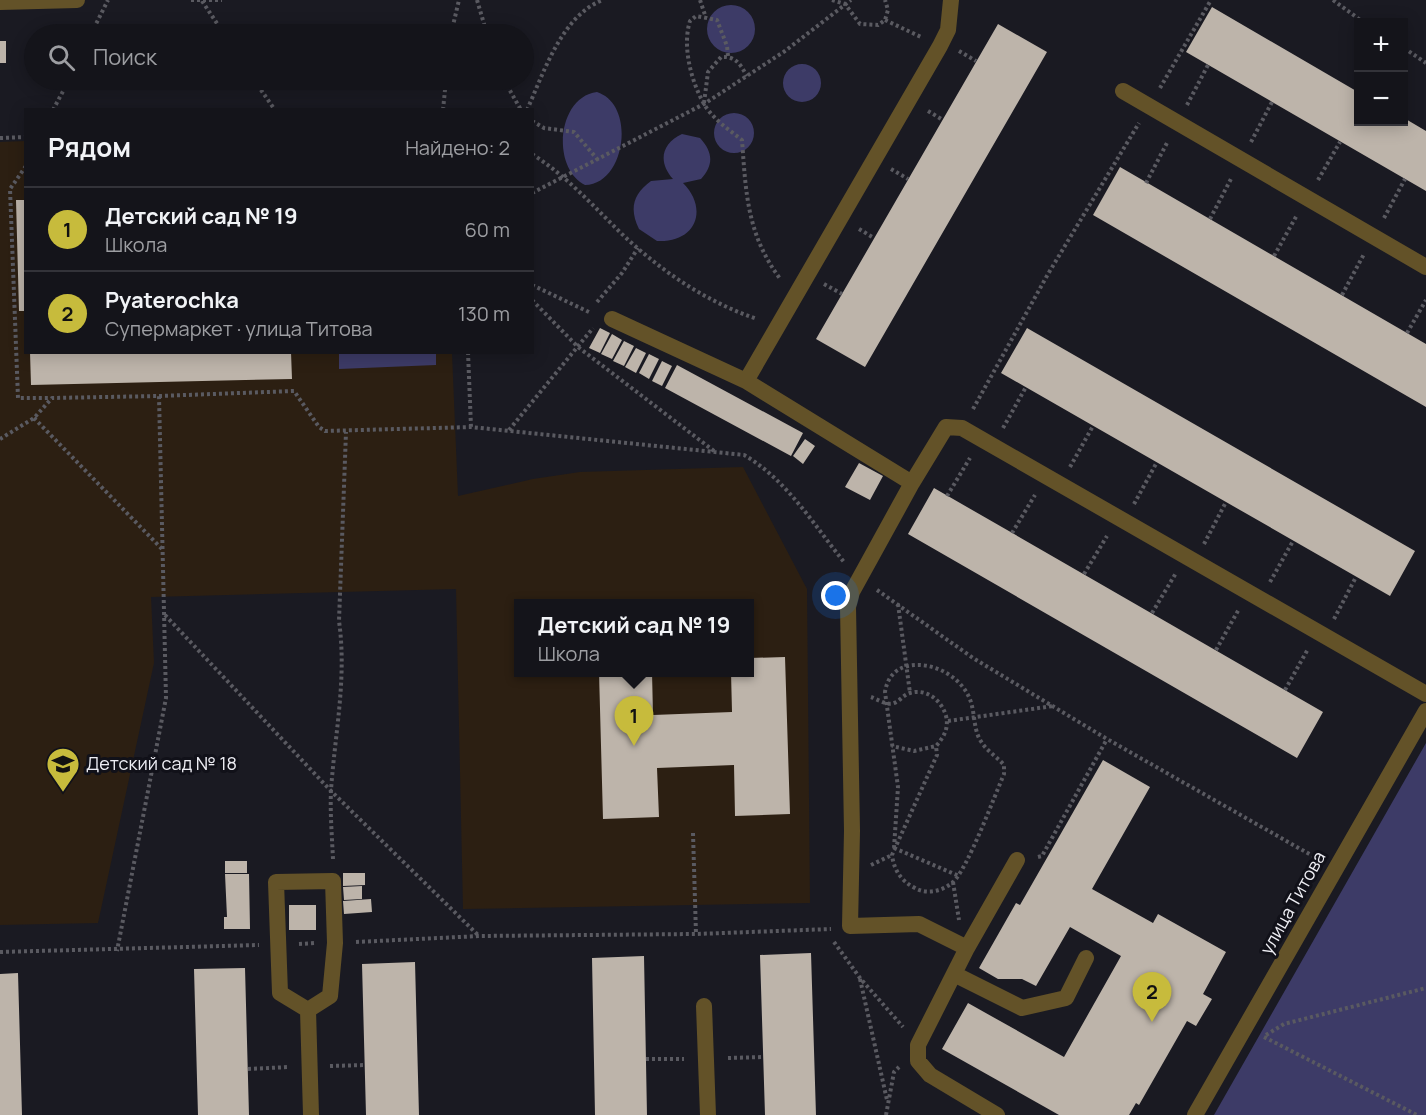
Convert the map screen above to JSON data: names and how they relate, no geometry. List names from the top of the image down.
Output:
{
  "streets": {
    "street": ["улица Титова"]
  },
  "places": {
    "school or university": ["Детский сад № 18"]
  },
  "page": {
    "map_buttons": ["+", "−"],
    "search": "Поиск",
    "heading": ["Рядом", "Найдено: 2"],
    "list": [
      {
        "mark": "1",
        "name": "Детский сад № 19",
        "note": "Школа",
        "value": "60 m"
      },
      {
        "mark": "2",
        "name": "Pyaterochka",
        "note": "Супермаркет · улица Титова",
        "value": "130 m"
      }
    ],
    "popup": ["Детский сад № 19", "Школа"],
    "pins": ["1", "2"]
  }
}
